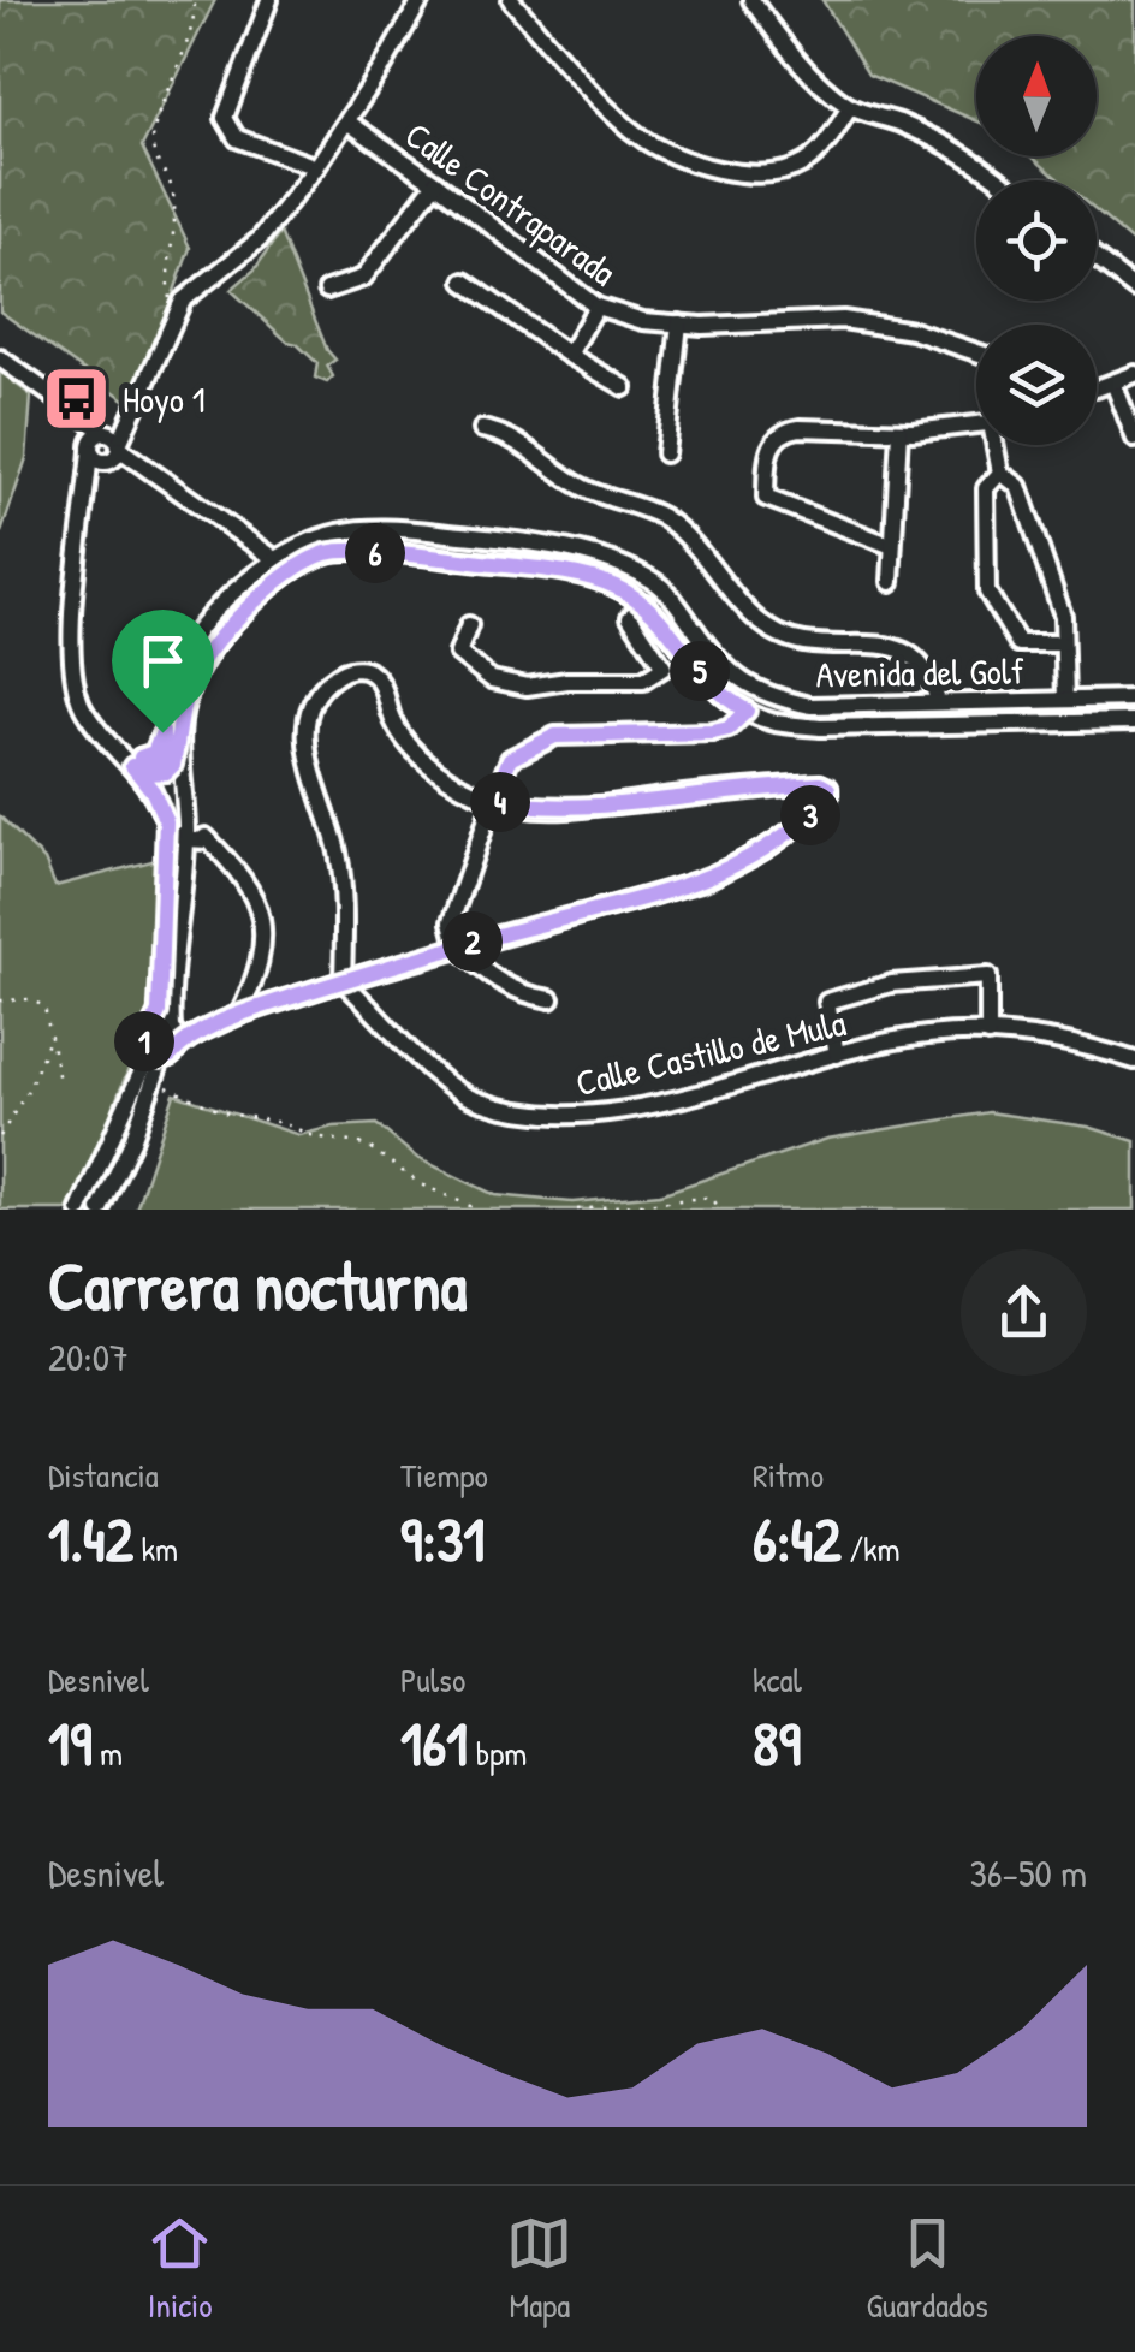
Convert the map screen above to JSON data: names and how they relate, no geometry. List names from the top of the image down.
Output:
{
  "streets": {
    "street": ["Calle Contraparada", "Avenida del Golf", "Calle Castillo de Mula"]
  },
  "places": {
    "bus stop": ["Hoyo 1"]
  },
  "north": "top",
  "page": {
    "pins": [
      "6",
      "5",
      "4",
      "3",
      "2",
      "1"
    ],
    "heading": ["Carrera nocturna", "20:07"],
    "stats": [
      ["Distancia", "1.42 km"],
      ["Tiempo", "9:31"],
      ["Ritmo", "6:42 /km"],
      ["Desnivel", "19 m"],
      ["Pulso", "161 bpm"],
      ["kcal", "89"]
    ],
    "chart": ["Desnivel", "36–50 m"],
    "tabs": ["Inicio", "Mapa", "Guardados"]
  }
}
